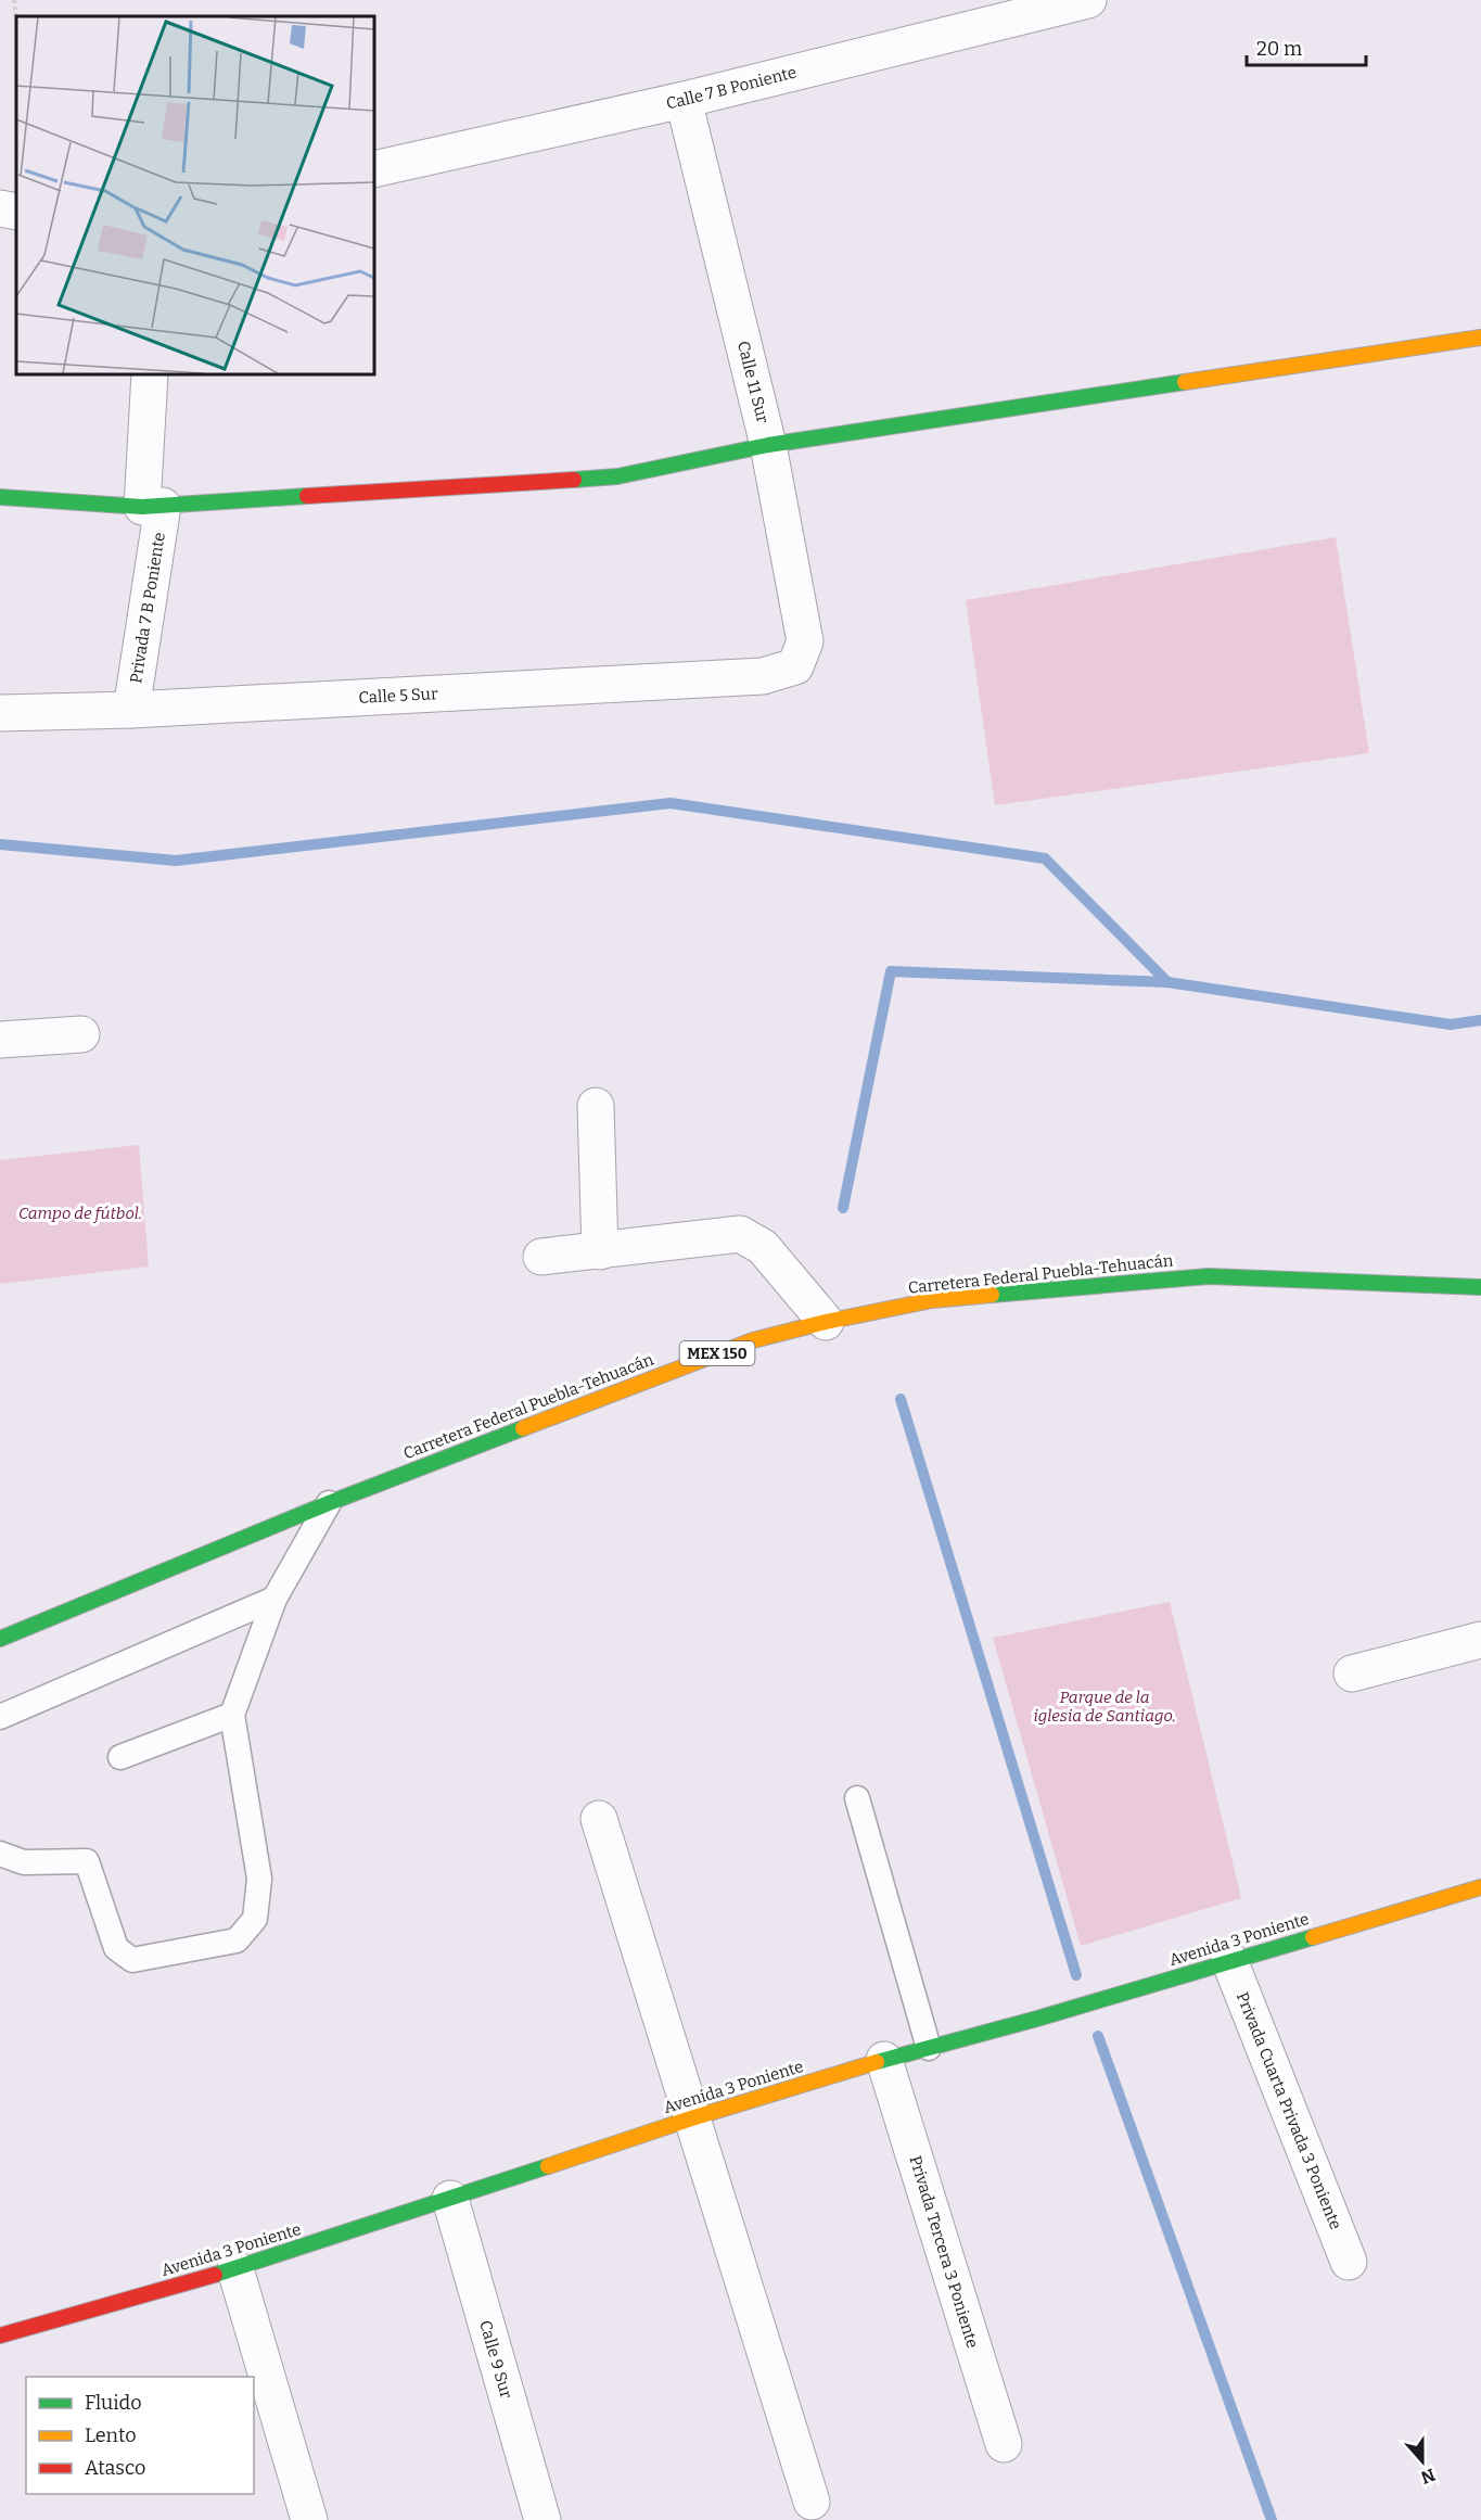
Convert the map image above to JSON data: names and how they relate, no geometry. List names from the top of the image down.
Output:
{
  "streets": {
    "street": [
      "Calle 7 B Poniente",
      "Calle 11 Sur",
      "Privada 7 B Poniente",
      "Calle 5 Sur",
      "Carretera Federal Puebla-Tehuacán",
      "MEX 150",
      "Avenida 3 Poniente",
      "Privada Cuarta Privada 3 Poniente",
      "Privada Tercera 3 Poniente",
      "Calle 9 Sur"
    ]
  },
  "crossings": [
    ["Calle 7 B Poniente", "Calle 11 Sur"],
    ["Calle 11 Sur", "Calle 5 Sur"],
    ["Privada 7 B Poniente", "Calle 5 Sur"],
    ["Avenida 3 Poniente", "Privada Cuarta Privada 3 Poniente"],
    ["Avenida 3 Poniente", "Privada Tercera 3 Poniente"],
    ["Avenida 3 Poniente", "Calle 9 Sur"]
  ],
  "parks": ["Campo de fútbol.", "Parque de la iglesia de Santiago."],
  "legend": ["Fluido", "Lento", "Atasco"],
  "scale_bar": "20 m",
  "north": "bottom"
}
